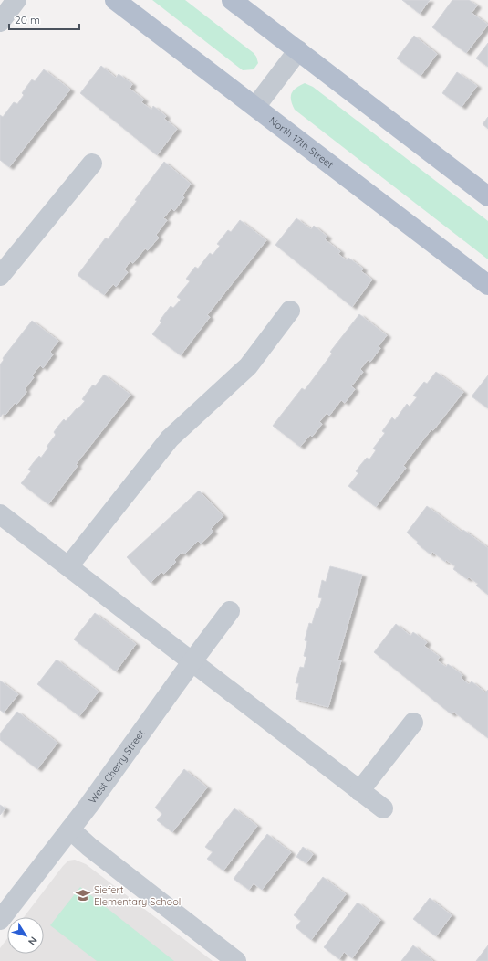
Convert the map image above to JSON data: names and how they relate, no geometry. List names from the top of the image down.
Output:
{
  "streets": {
    "main road": ["North 17th Street"],
    "street": ["West Cherry Street"]
  },
  "places": {
    "school or university": ["Siefert Elementary School"]
  },
  "scale_bar": "20 m",
  "north": "bottom right"
}
